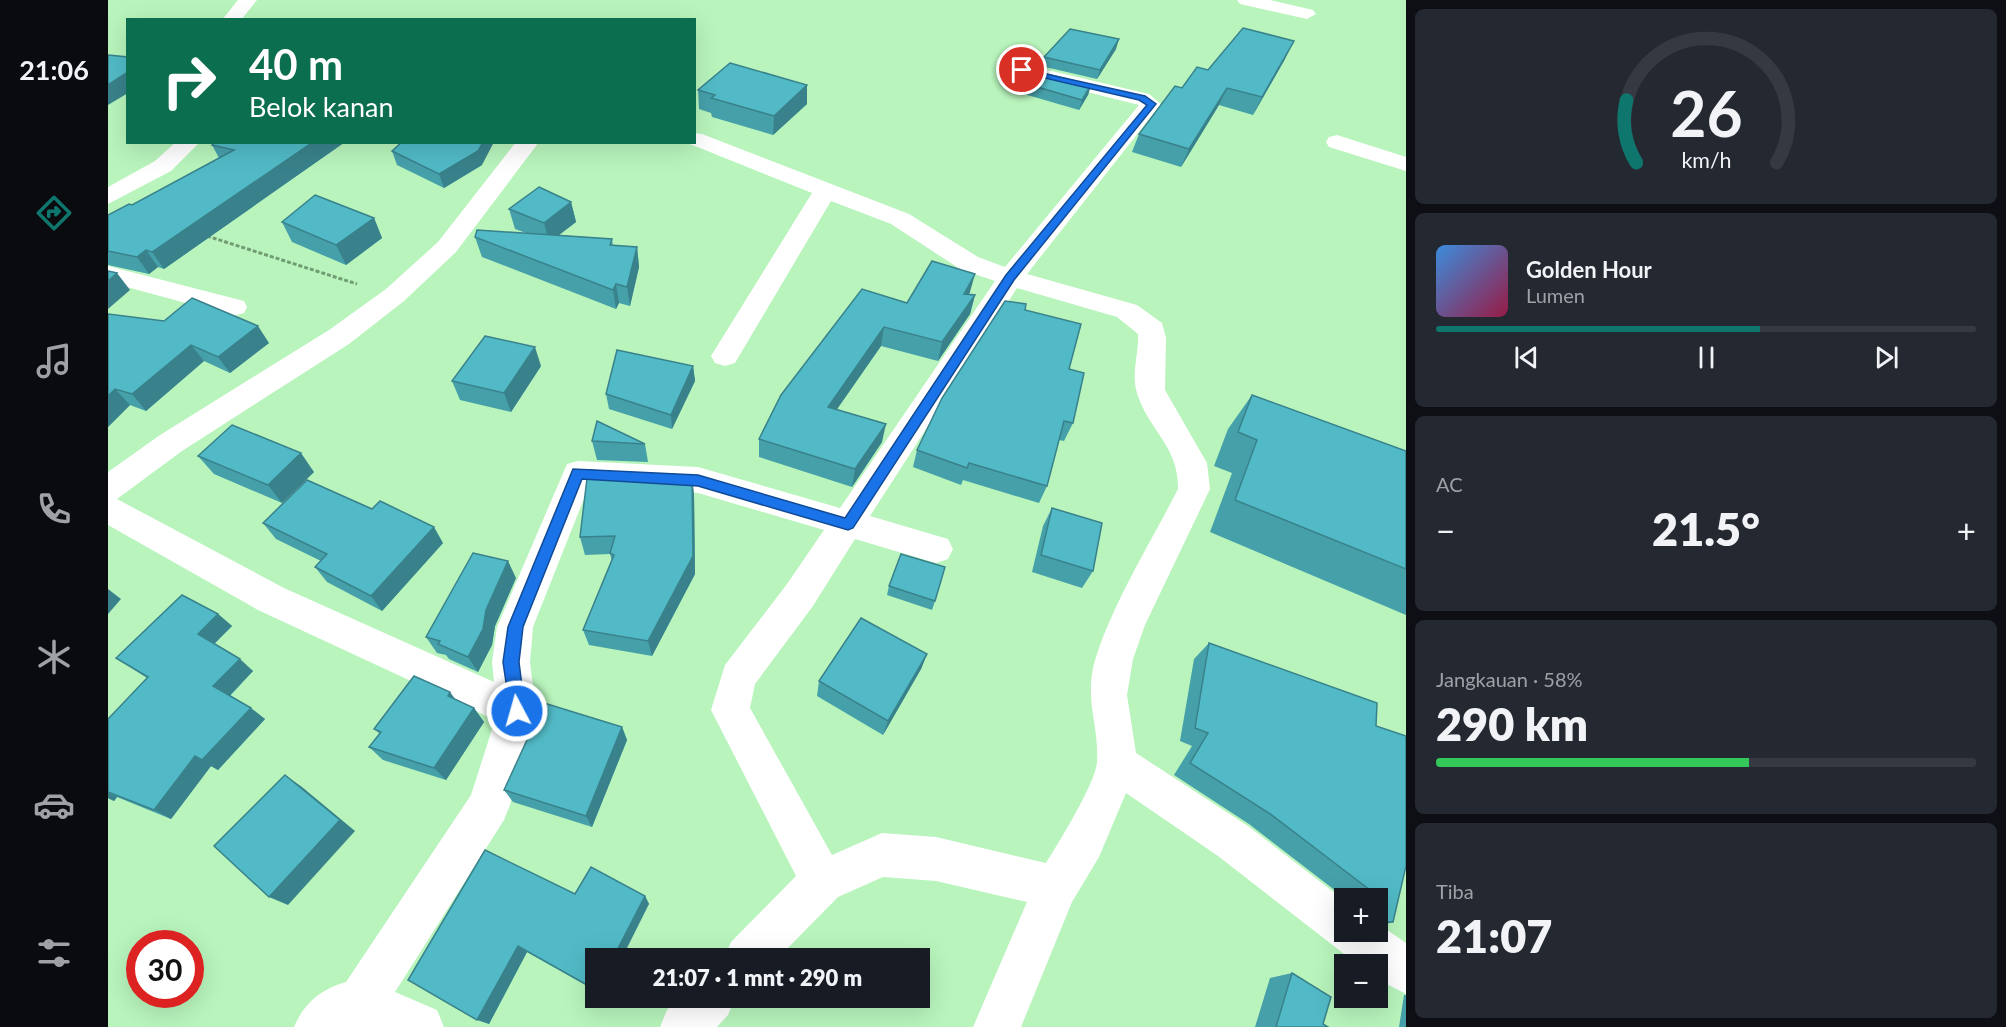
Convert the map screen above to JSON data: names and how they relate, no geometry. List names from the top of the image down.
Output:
{
  "page": {
    "tabs": "21:06",
    "turn": ["40 m", "Belok kanan"],
    "song": ["Golden Hour", "Lumen"],
    "tile": [
      "AC",
      ["Jangkauan · 58%", "290 km"],
      ["Tiba", "21:07"]
    ],
    "heat": ["−", "21.5°", "+"],
    "map_buttons": ["+", "−"],
    "limit": "30",
    "trip": "21:07 · 1 mnt · 290 m",
    "gauge": ["26", "km/h"]
  }
}
